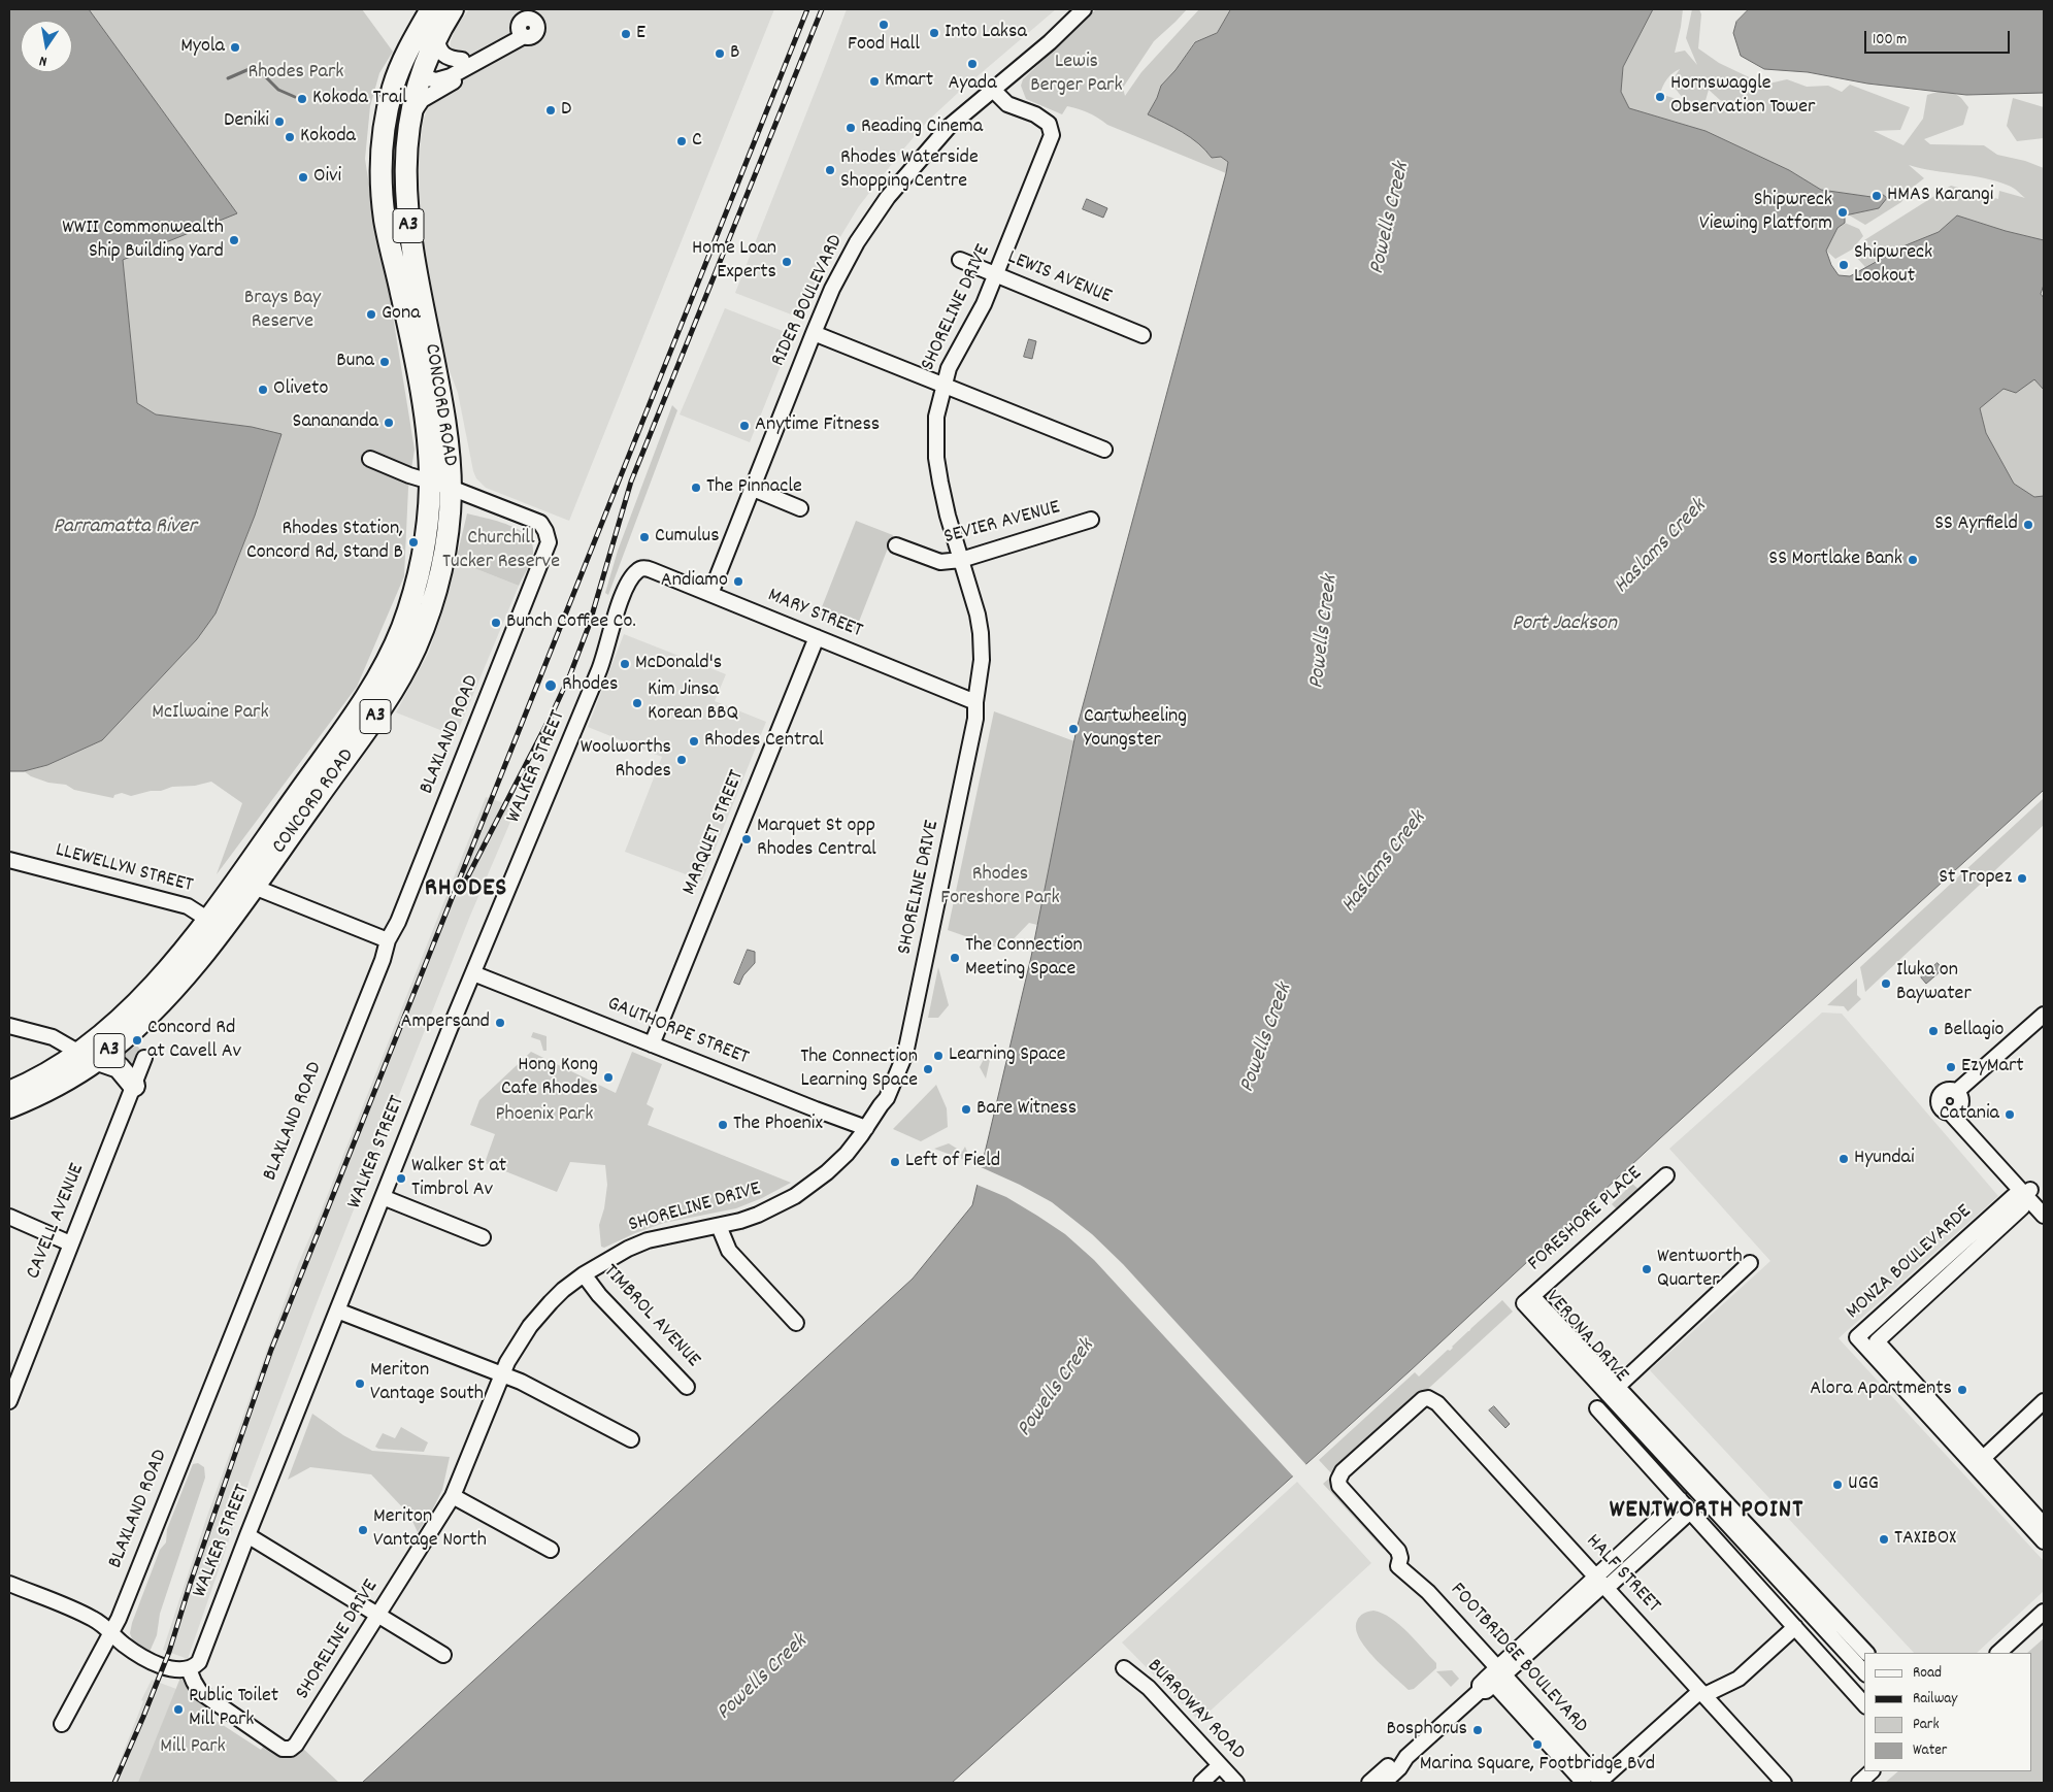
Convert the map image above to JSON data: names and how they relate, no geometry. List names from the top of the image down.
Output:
{
  "streets": {
    "highway": ["A3", "CONCORD ROAD"],
    "street": [
      "LEWIS AVENUE",
      "RIDER BOULEVARD",
      "SHORELINE DRIVE",
      "SEVIER AVENUE",
      "MARY STREET",
      "BLAXLAND ROAD",
      "WALKER STREET",
      "MARQUET STREET",
      "LLEWELLYN STREET",
      "GAUTHORPE STREET",
      "FORESHORE PLACE",
      "CAVELL AVENUE",
      "MONZA BOULEVARDE",
      "TIMBROL AVENUE",
      "VERONA DRIVE",
      "HALF STREET",
      "FOOTBRIDGE BOULEVARD",
      "BURROWAY ROAD"
    ]
  },
  "crossings": [
    ["LEWIS AVENUE", "SHORELINE DRIVE"],
    ["RIDER BOULEVARD", "SHORELINE DRIVE"],
    ["RIDER BOULEVARD", "MARY STREET"],
    ["SHORELINE DRIVE", "SEVIER AVENUE"],
    ["SHORELINE DRIVE", "MARY STREET"],
    ["SHORELINE DRIVE", "WALKER STREET"],
    ["SHORELINE DRIVE", "GAUTHORPE STREET"],
    ["SHORELINE DRIVE", "TIMBROL AVENUE"],
    ["CONCORD ROAD", "BLAXLAND ROAD"],
    ["CONCORD ROAD", "LLEWELLYN STREET"],
    ["MARY STREET", "WALKER STREET"],
    ["MARY STREET", "MARQUET STREET"],
    ["WALKER STREET", "GAUTHORPE STREET"],
    ["MARQUET STREET", "GAUTHORPE STREET"],
    ["FORESHORE PLACE", "VERONA DRIVE"],
    ["HALF STREET", "FOOTBRIDGE BOULEVARD"]
  ],
  "districts": ["RHODES", "WENTWORTH POINT"],
  "water": [
    "Powells Creek",
    "Parramatta River",
    "Haslams Creek",
    "Port Jackson"
  ],
  "parks": [
    "Lewis Berger Park",
    "Rhodes Park",
    "Brays Bay Reserve",
    "Churchill Tucker Reserve",
    "McIlwaine Park",
    "Rhodes Foreshore Park",
    "Phoenix Park",
    "Mill Park"
  ],
  "places": [
    "Food Hall",
    "Into Laksa",
    "E",
    "Myola",
    "B",
    "Ayada",
    "Kmart",
    "Hornswaggle Observation Tower",
    "Kokoda Trail",
    "D",
    "Deniki",
    "Reading Cinema",
    "Kokoda",
    "C",
    "Rhodes Waterside Shopping Centre",
    "Oivi",
    "HMAS Karangi",
    "Shipwreck Viewing Platform",
    "WWII Commonwealth Ship Building Yard",
    "Home Loan Experts",
    "Shipwreck Lookout",
    "Gona",
    "Buna",
    "Oliveto",
    "Sanananda",
    "Anytime Fitness",
    "The Pinnacle",
    "SS Ayrfield",
    "Cumulus",
    "Rhodes Station, Concord Rd, Stand B",
    "SS Mortlake Bank",
    "Andiamo",
    "Bunch Coffee Co.",
    "McDonald's",
    "Rhodes",
    "Kim Jinsa Korean BBQ",
    "Cartwheeling Youngster",
    "Rhodes Central",
    "Woolworths Rhodes",
    "Marquet St opp Rhodes Central",
    "St Tropez",
    "The Connection Meeting Space",
    "Iluka on Baywater",
    "Ampersand",
    "Bellagio",
    "Concord Rd at Cavell Av",
    "Learning Space",
    "EzyMart",
    "The Connection Learning Space",
    "Hong Kong Cafe Rhodes",
    "Bare Witness",
    "Catania",
    "The Phoenix",
    "Hyundai",
    "Left of Field",
    "Walker St at Timbrol Av",
    "Wentworth Quarter",
    "Meriton Vantage South",
    "Alora Apartments",
    "UGG",
    "Meriton Vantage North",
    "TAXIBOX",
    "Public Toilet Mill Park",
    "Bosphorus",
    "Marina Square, Footbridge Bvd"
  ],
  "legend": [
    "Road",
    "Railway",
    "Park",
    "Water"
  ],
  "scale_bar": "100 m",
  "north": "bottom"
}
